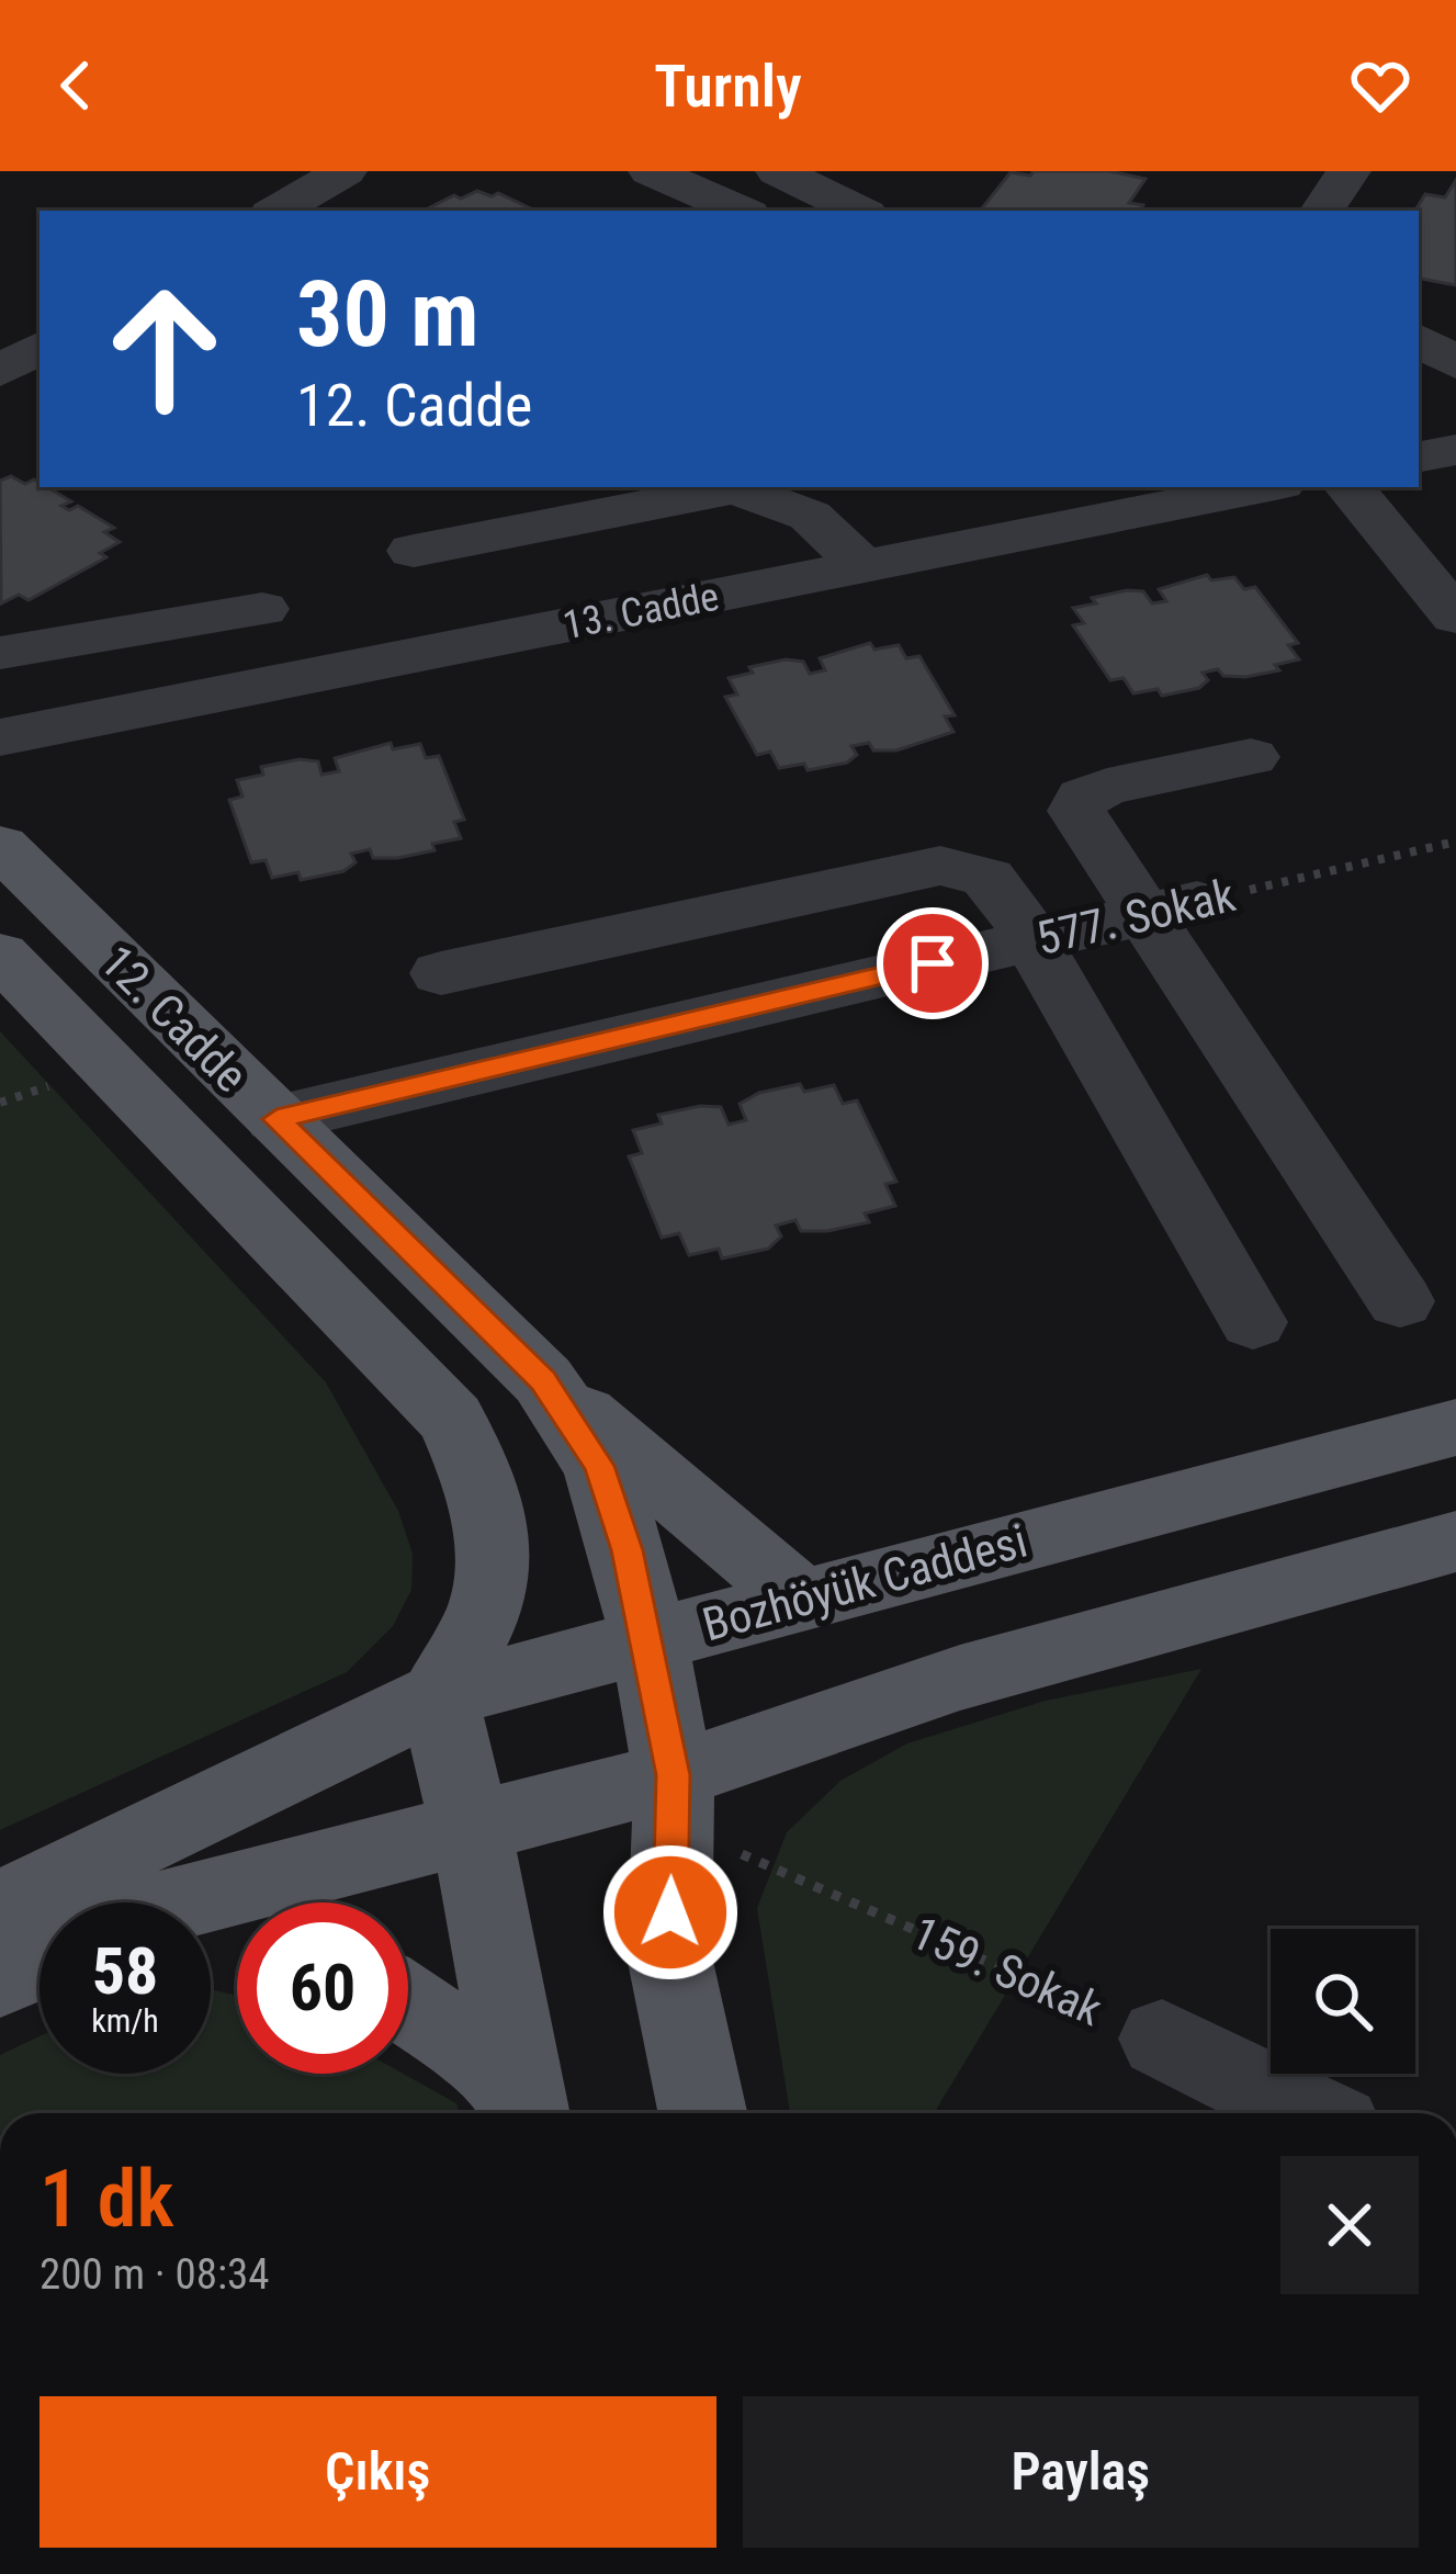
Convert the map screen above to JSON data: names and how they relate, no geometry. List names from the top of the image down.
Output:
{
  "streets": {
    "main road": ["12. Cadde", "Bozhöyük Caddesi"],
    "street": ["13. Cadde", "577. Sokak", "159. Sokak"]
  },
  "crossings": [
    ["577. Sokak", "12. Cadde"],
    ["12. Cadde", "Bozhöyük Caddesi"],
    ["12. Cadde", "159. Sokak"]
  ],
  "page": {
    "header": "Turnly",
    "turn": ["30 m", "12. Cadde"],
    "speed": "58 km/h",
    "limit": "60",
    "heading": ["1 dk", "200 m · 08:34"],
    "buttons": ["Çıkış", "Paylaş"]
  }
}
